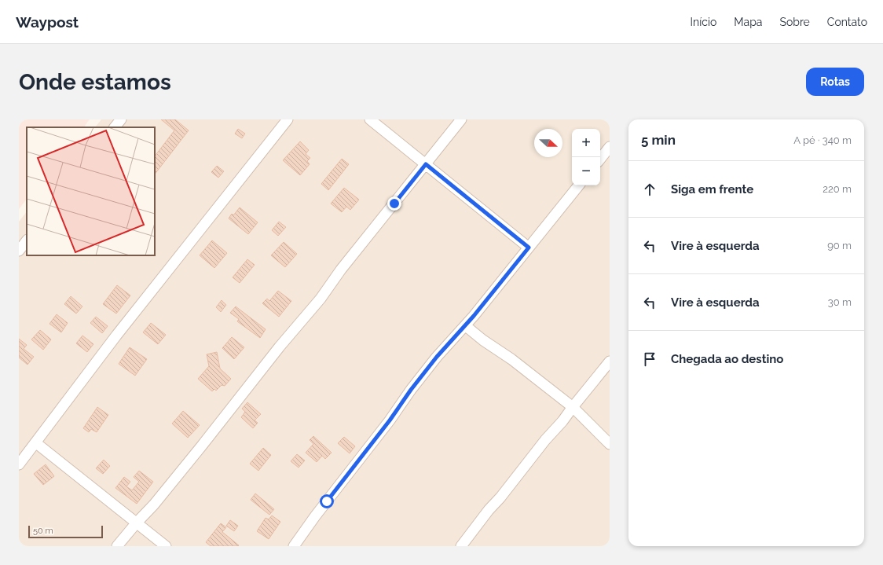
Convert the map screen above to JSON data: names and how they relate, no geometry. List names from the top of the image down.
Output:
{
  "scale_bar": "50 m",
  "north": "right",
  "page": {
    "header": "Waypost",
    "nav": [
      "Início",
      "Mapa",
      "Sobre",
      "Contato"
    ],
    "buttons": "Rotas",
    "title": "Onde estamos",
    "heading": ["5 min", "A pé · 340 m"],
    "map_buttons": ["+", "−"],
    "list": [
      ["Siga em frente", "220 m"],
      ["Vire à esquerda", "90 m"],
      ["Vire à esquerda", "30 m"],
      "Chegada ao destino"
    ],
    "scale": "50 m"
  }
}
